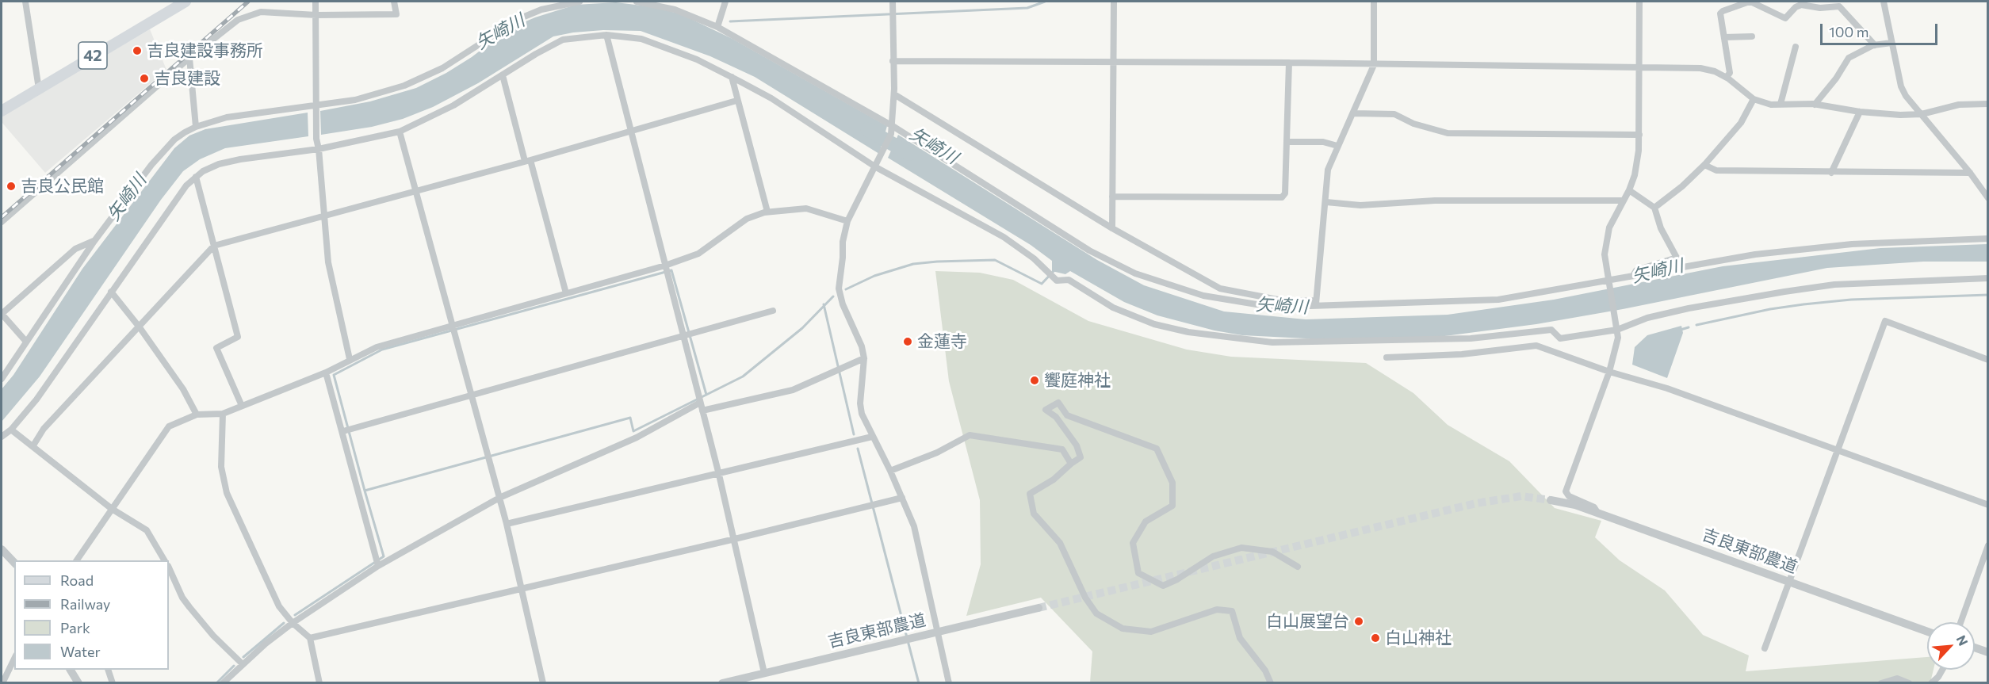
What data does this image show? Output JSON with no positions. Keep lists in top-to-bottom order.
{
  "streets": {
    "main road": ["42"],
    "street": ["吉良東部農道"]
  },
  "water": ["矢崎川"],
  "places": [
    "吉良建設事務所",
    "吉良建設",
    "吉良公民館",
    "金蓮寺",
    "饗庭神社",
    "白山展望台",
    "白山神社"
  ],
  "legend": [
    "Road",
    "Railway",
    "Park",
    "Water"
  ],
  "scale_bar": "100 m",
  "north": "top right"
}
